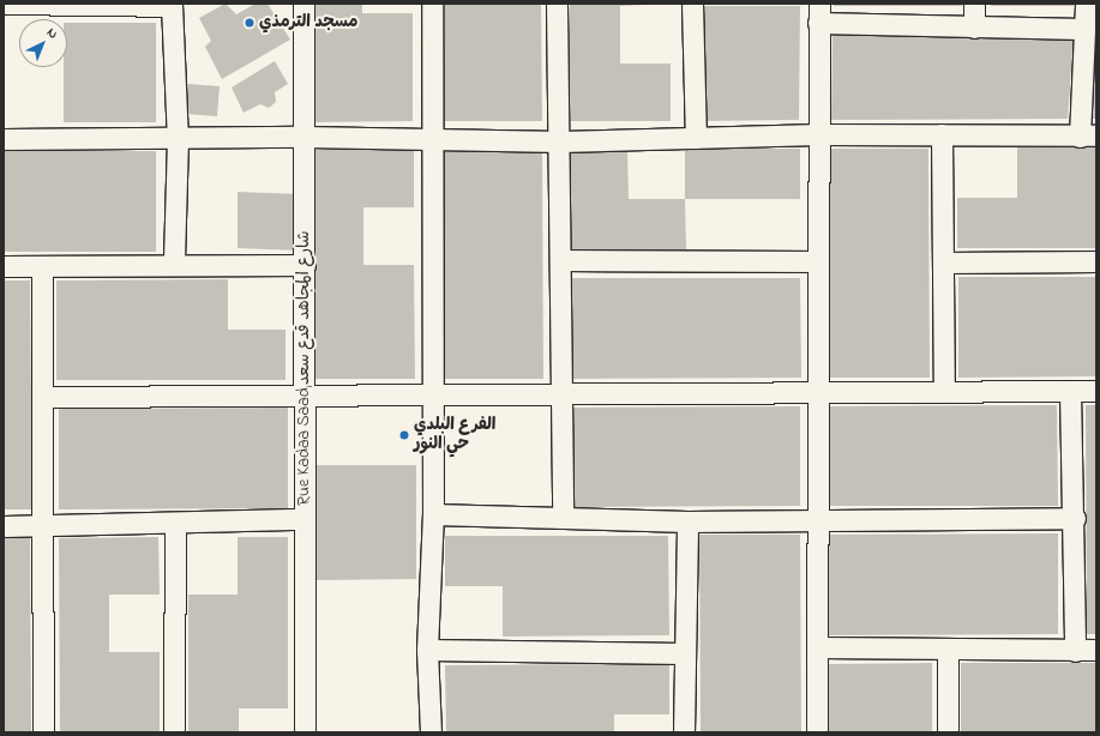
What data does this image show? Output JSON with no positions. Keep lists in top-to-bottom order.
{
  "streets": {
    "street": ["Rue Kadaa Saad,شارع المجاهد قدع سعد"]
  },
  "places": ["مسجد الترمذي", "الفرع البلدي حي النور"],
  "north": "top right"
}
